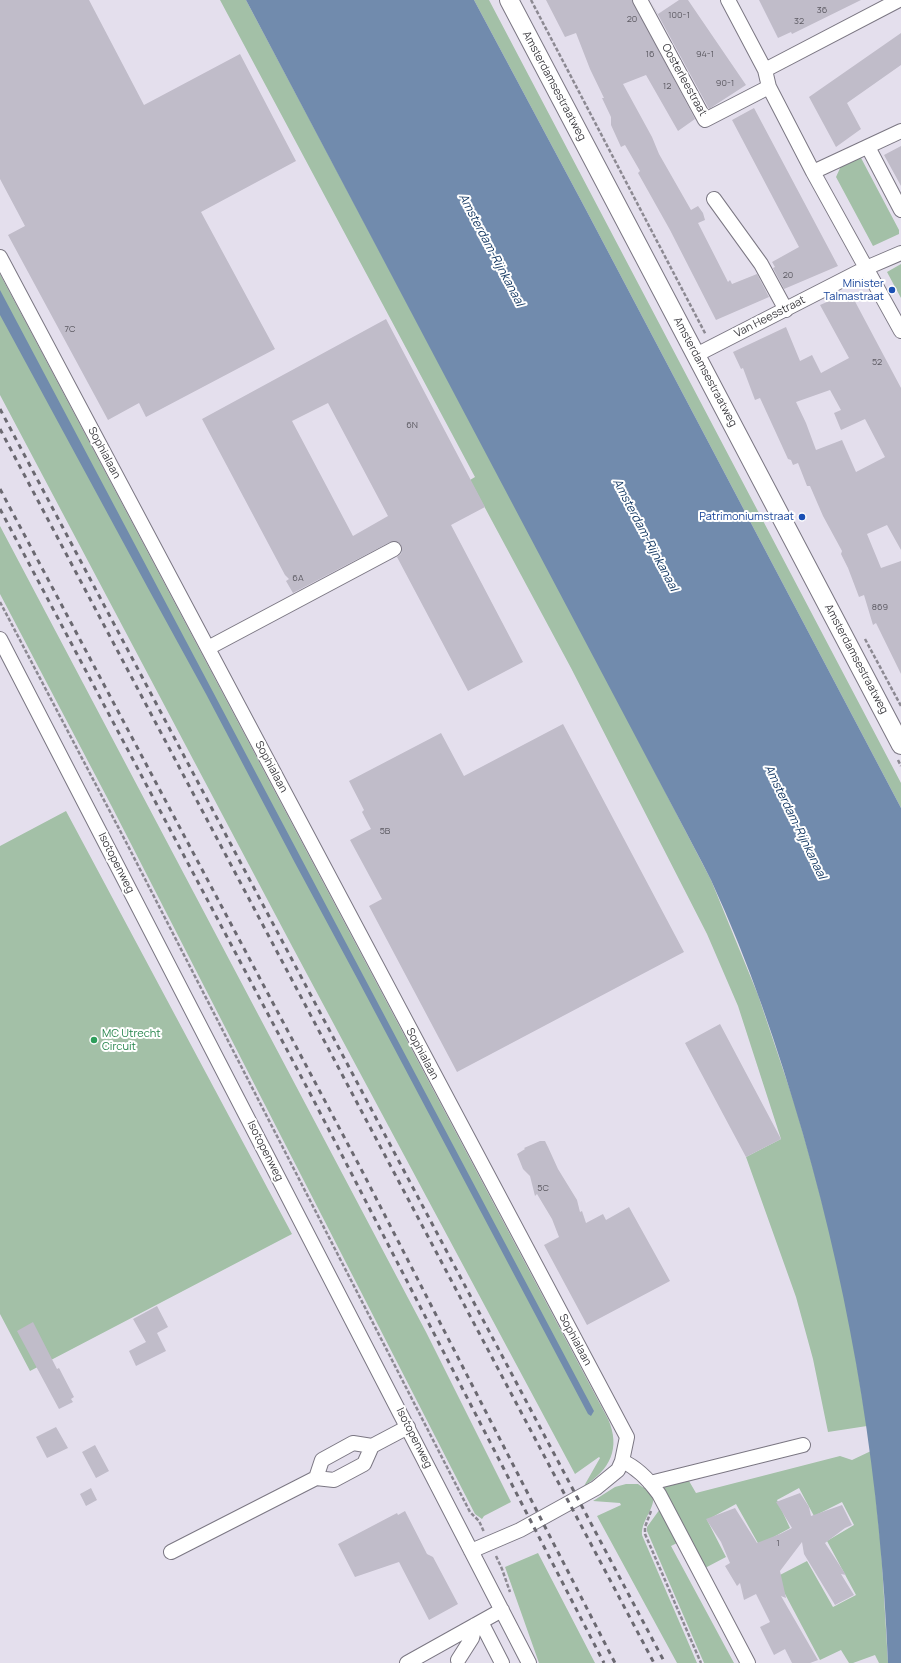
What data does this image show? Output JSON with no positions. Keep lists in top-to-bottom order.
{
  "streets": {
    "main road": ["Amsterdamsestraatweg"],
    "street": [
      "Oosterleestraat",
      "Van Heesstraat",
      "Sophialaan",
      "Isotopenweg"
    ]
  },
  "crossings": [
    ["Amsterdamsestraatweg", "Van Heesstraat"],
    ["Sophialaan", "Isotopenweg"]
  ],
  "water": ["Amsterdam-Rijnkanaal"],
  "places": ["Minister Talmastraat", "Patrimoniumstraat", "MC Utrecht Circuit"],
  "house_numbers": [
    "36",
    "100-1",
    "20",
    "32",
    "16",
    "94-1",
    "90-1",
    "12",
    "20",
    "7C",
    "52",
    "6N",
    "6A",
    "869",
    "5B",
    "5C",
    "1"
  ]
}
